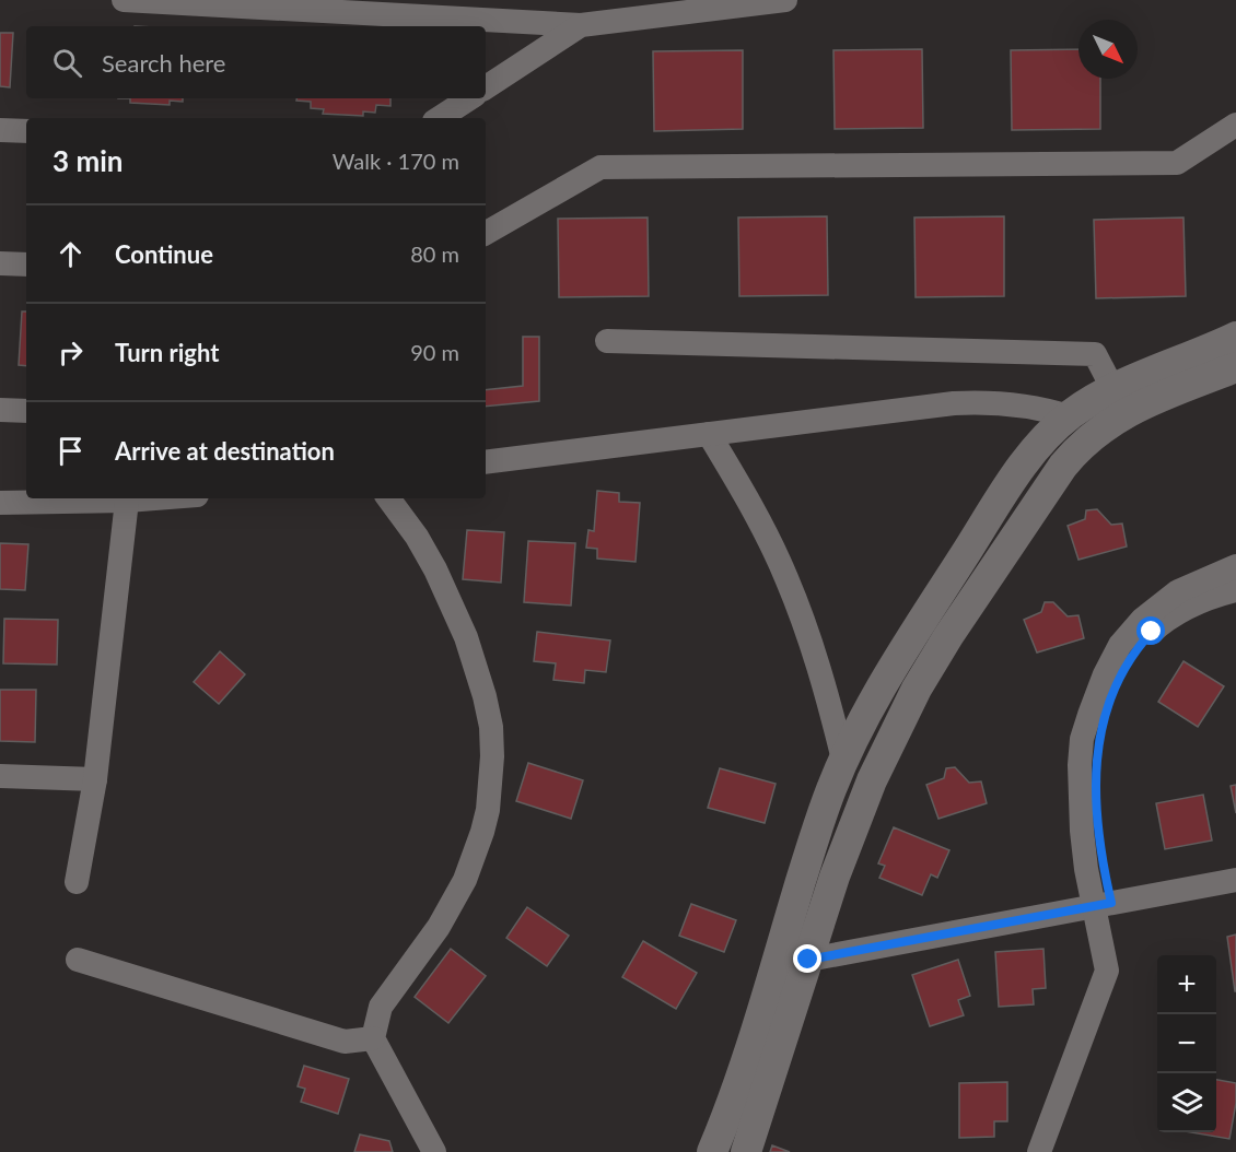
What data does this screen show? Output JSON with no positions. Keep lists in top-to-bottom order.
{
  "north": "bottom right",
  "page": {
    "search": "Search here",
    "heading": ["3 min", "Walk · 170 m"],
    "list": [
      ["Continue", "80 m"],
      ["Turn right", "90 m"],
      "Arrive at destination"
    ],
    "map_buttons": ["+", "−"]
  }
}
